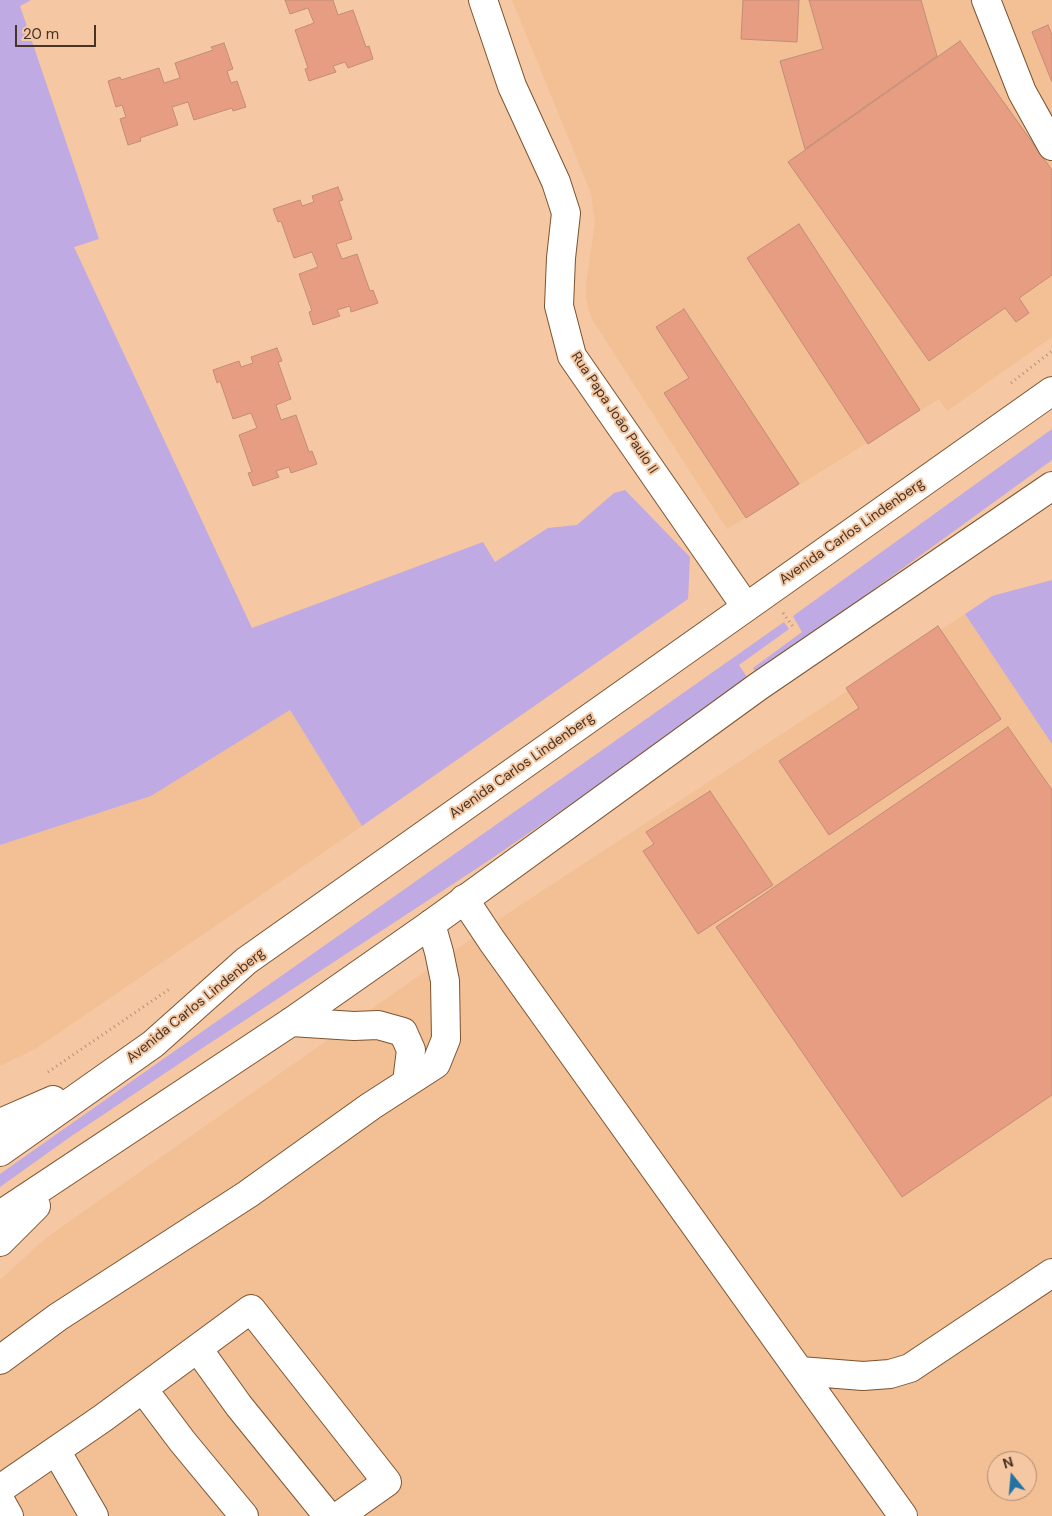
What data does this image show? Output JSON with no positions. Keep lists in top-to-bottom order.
{
  "streets": {
    "main road": ["Rua Papa João Paulo II", "Avenida Carlos Lindenberg"]
  },
  "crossings": [
    ["Rua Papa João Paulo II", "Avenida Carlos Lindenberg"]
  ],
  "scale_bar": "20 m",
  "north": "top"
}
